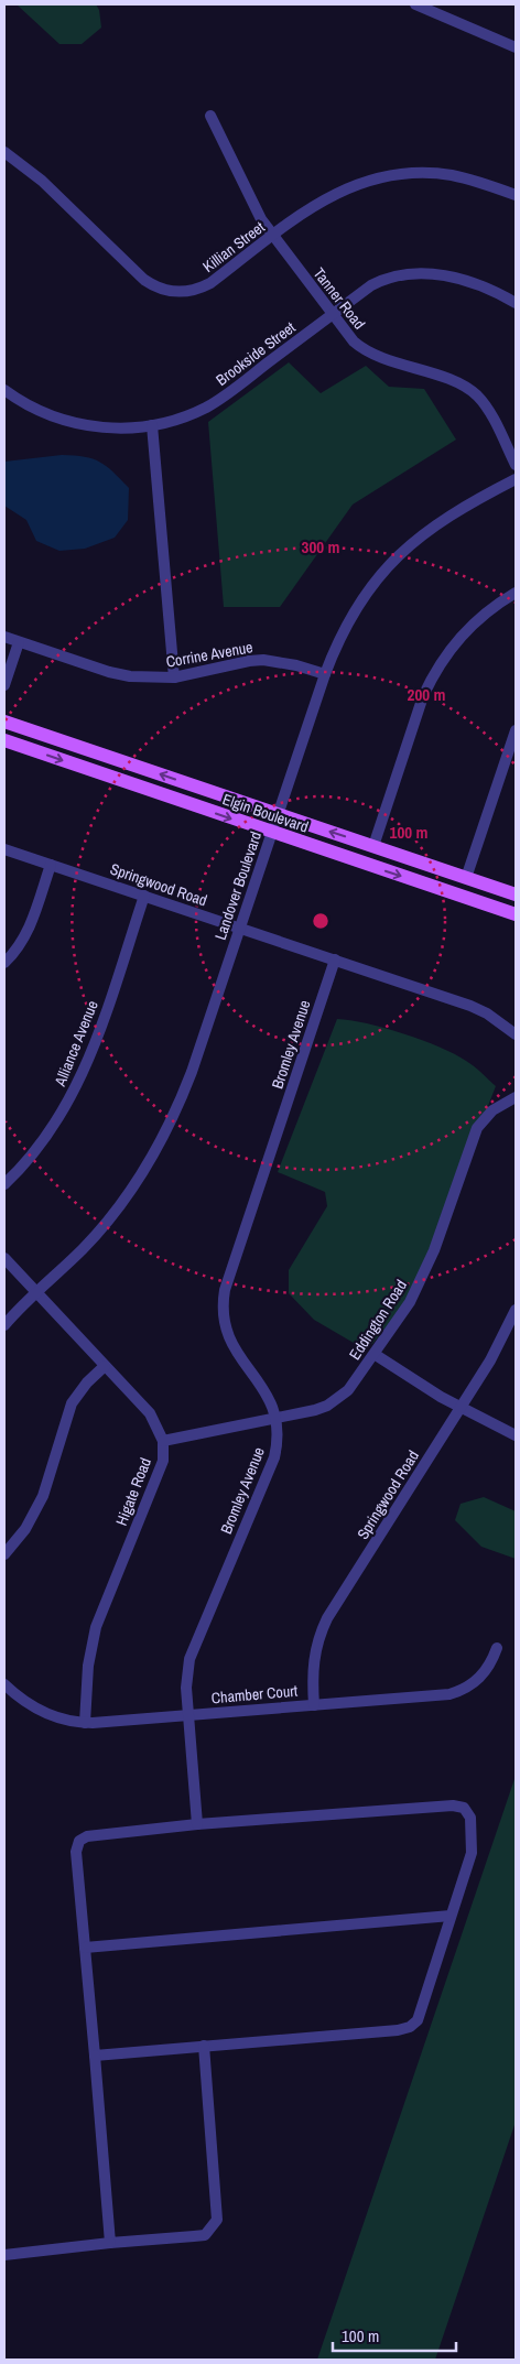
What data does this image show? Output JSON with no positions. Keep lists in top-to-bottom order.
{
  "streets": {
    "main road": ["Elgin Boulevard"],
    "street": [
      "Killian Street",
      "Tanner Road",
      "Brookside Street",
      "Corrine Avenue",
      "Springwood Road",
      "Landover Boulevard",
      "Alliance Avenue",
      "Bromley Avenue",
      "Eddington Road",
      "Higate Road",
      "Chamber Court"
    ]
  },
  "crossings": [
    ["Killian Street", "Tanner Road"],
    ["Tanner Road", "Brookside Street"],
    ["Corrine Avenue", "Landover Boulevard"],
    ["Elgin Boulevard", "Landover Boulevard"],
    ["Springwood Road", "Landover Boulevard"],
    ["Springwood Road", "Alliance Avenue"],
    ["Springwood Road", "Bromley Avenue"],
    ["Springwood Road", "Chamber Court"],
    ["Landover Boulevard", "Higate Road"],
    ["Bromley Avenue", "Eddington Road"],
    ["Bromley Avenue", "Chamber Court"],
    ["Eddington Road", "Higate Road"],
    ["Higate Road", "Chamber Court"]
  ],
  "scale_bar": "100 m",
  "rings": ["300 m", "200 m", "100 m"]
}
